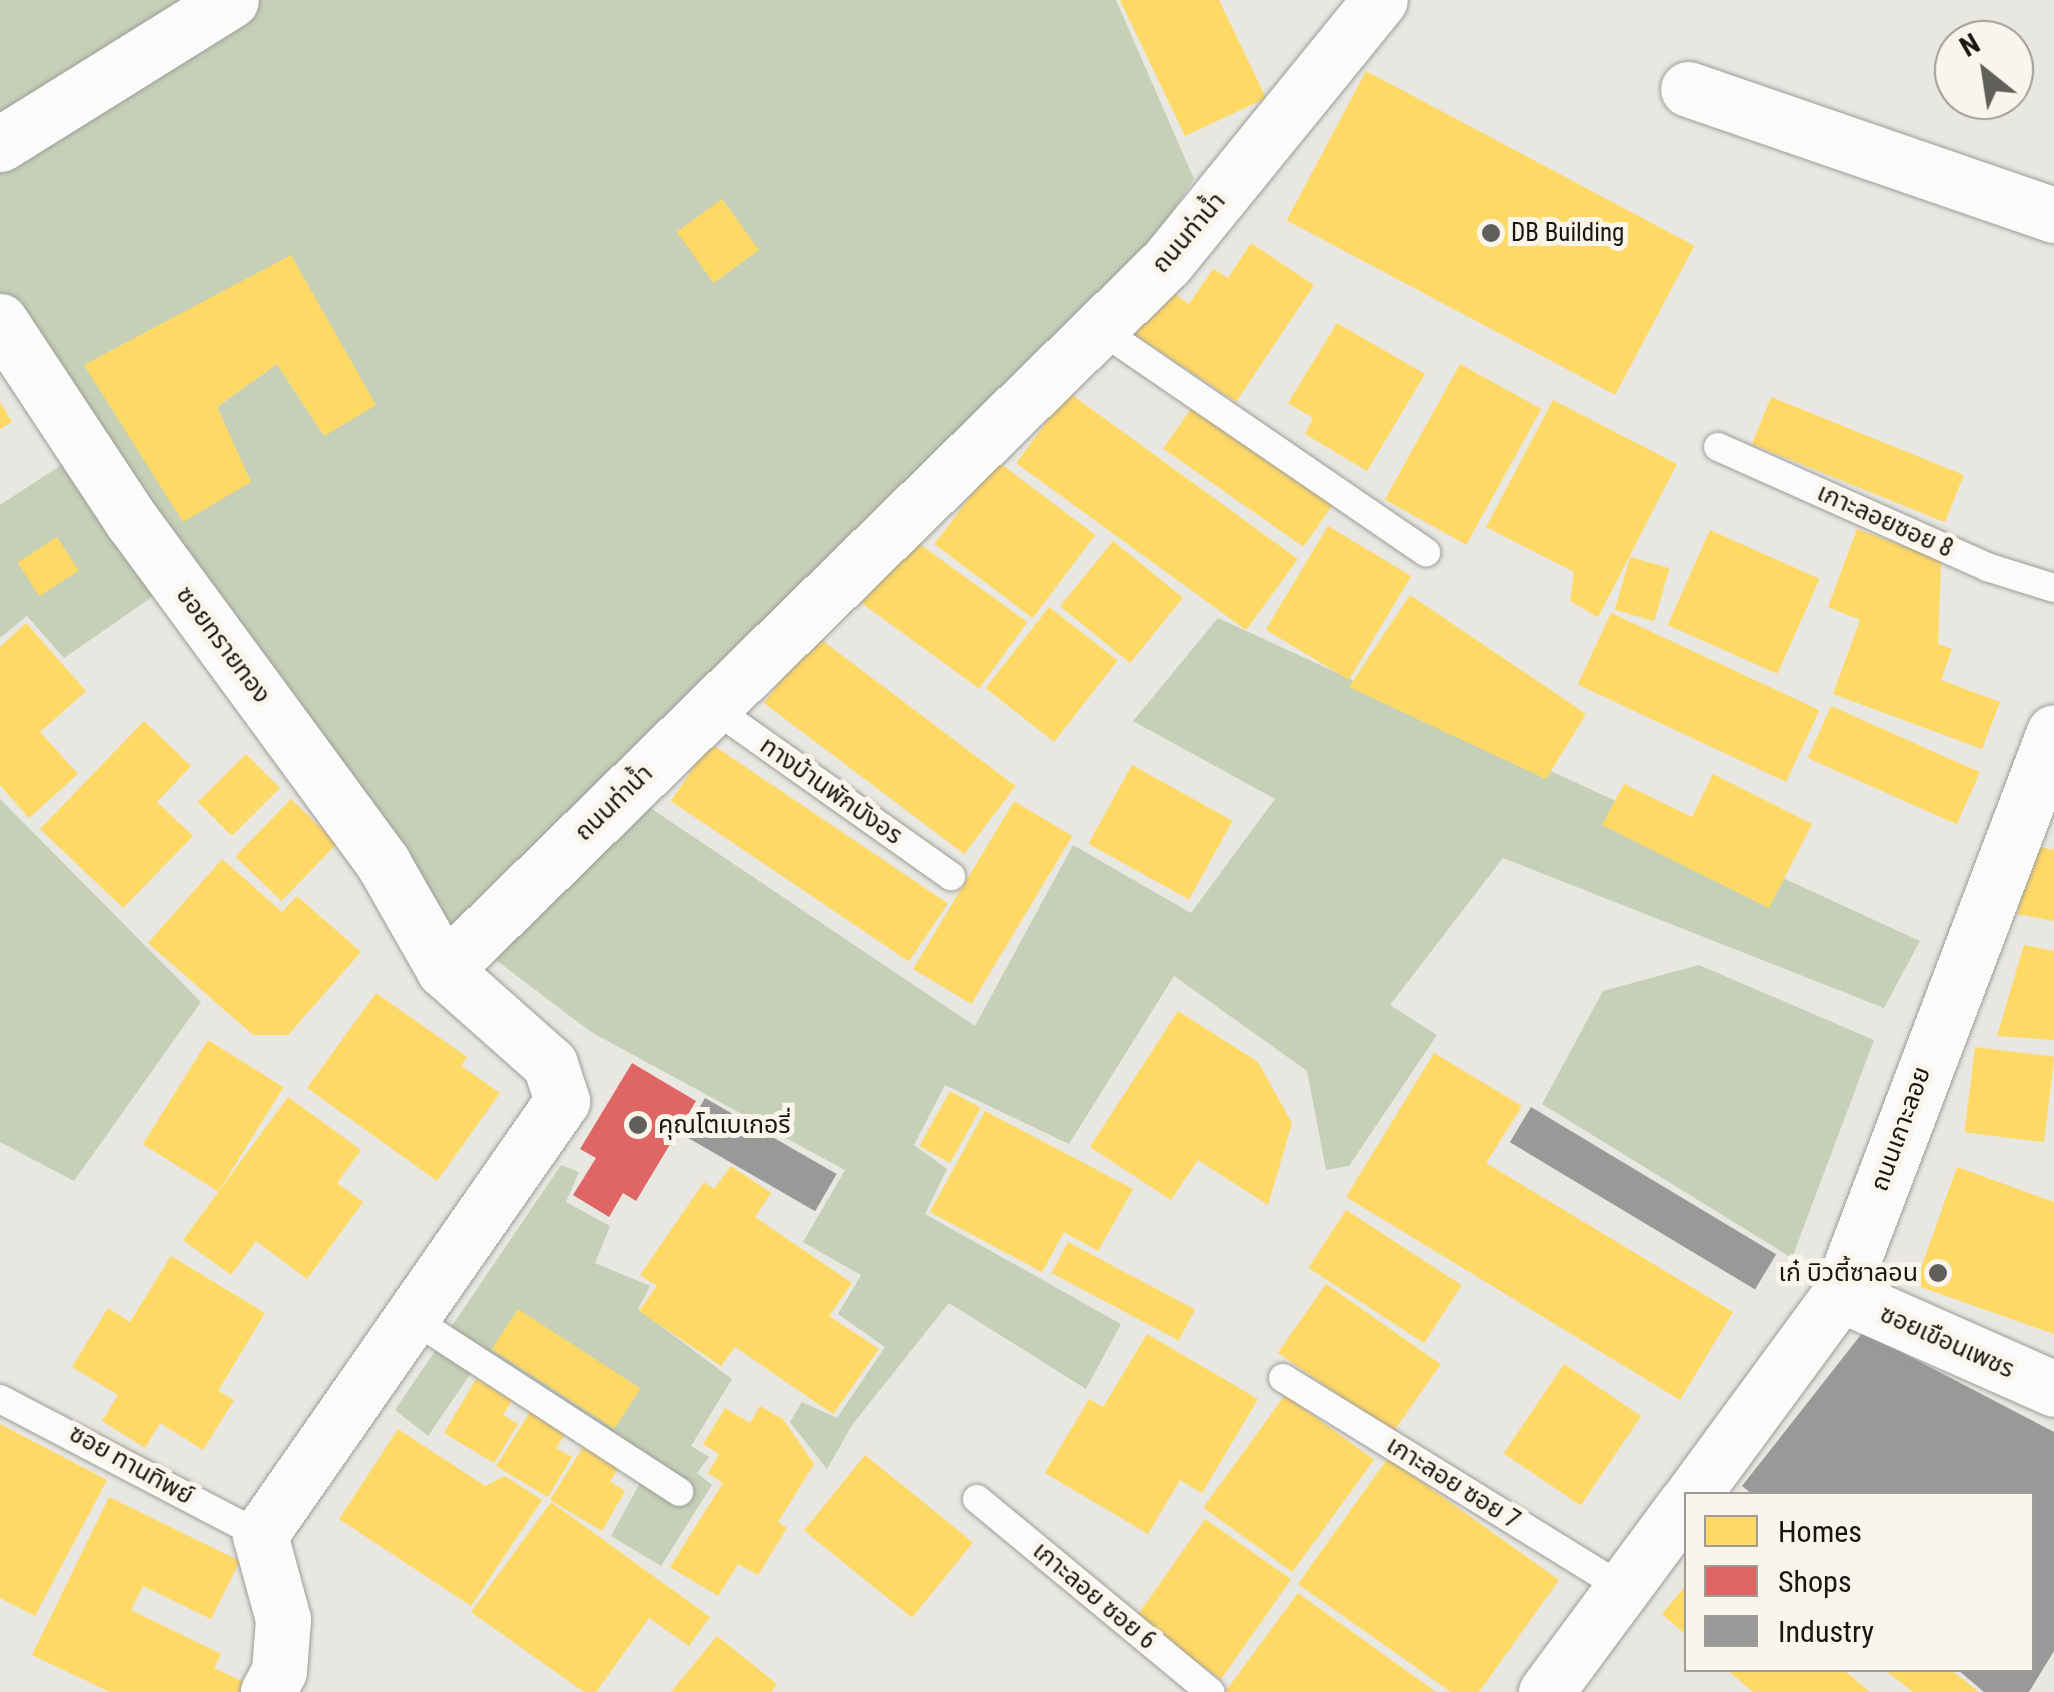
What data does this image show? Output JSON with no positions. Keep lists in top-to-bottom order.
{
  "streets": {
    "street": [
      "ถนนท่าน้ำ",
      "ซอยทรายทอง",
      "ถนนเกาะลอย",
      "ซอยเขือนเพชร"
    ],
    "lane": [
      "เกาะลอยซอย 8",
      "ทางบ้านพักบังอร",
      "ซอย ทานทิพย์",
      "เกาะลอย ซอย 7",
      "เกาะลอย ซอย 6"
    ]
  },
  "crossings": [
    ["ถนนท่าน้ำ", "ซอยทรายทอง"],
    ["ถนนท่าน้ำ", "ทางบ้านพักบังอร"],
    ["ถนนเกาะลอย", "ซอยเขือนเพชร"]
  ],
  "places": ["DB Building", "คุณโตเบเกอรี่", "เก๋ บิวตี้ซาลอน"],
  "legend": ["Homes", "Shops", "Industry"],
  "north": "top left"
}
